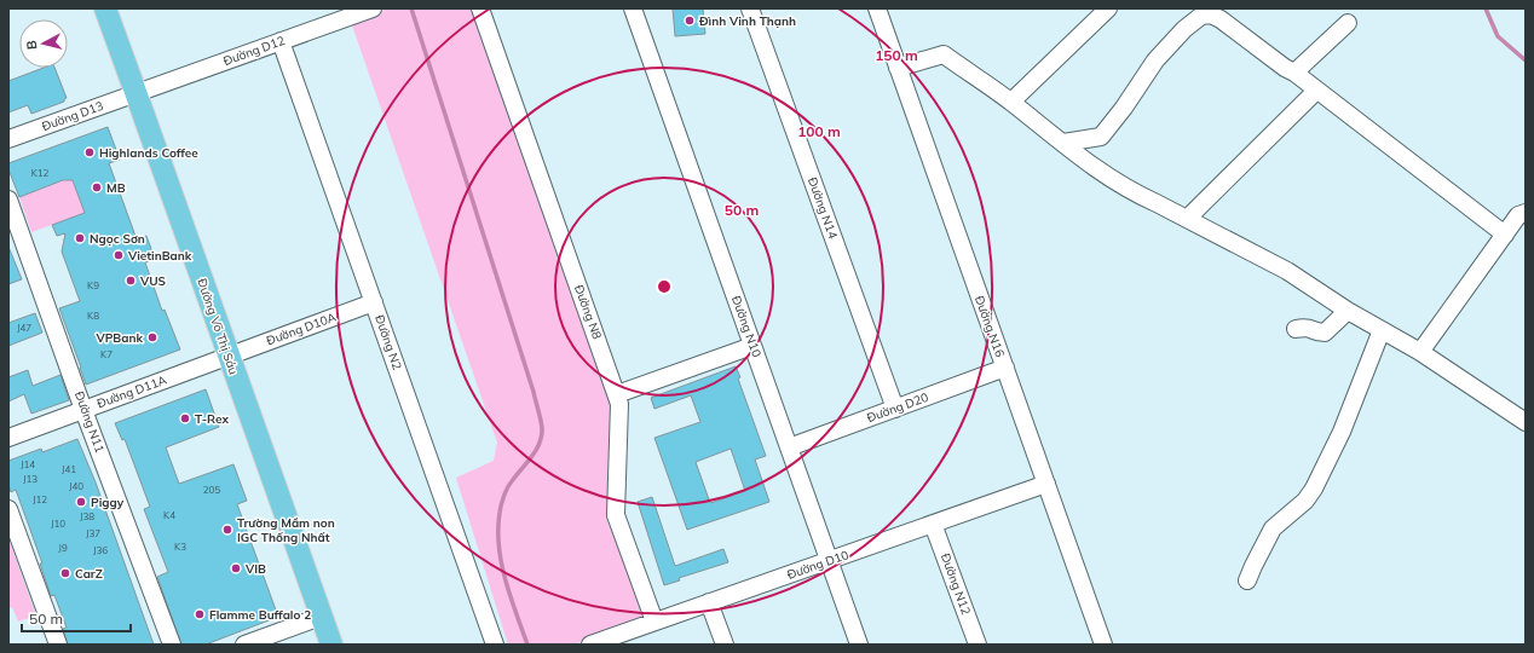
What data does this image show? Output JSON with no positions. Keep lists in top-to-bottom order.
{
  "streets": {
    "main road": ["Đường Võ Thị Sáu"],
    "street": [
      "Đường D12",
      "Đường D13",
      "Đường N14",
      "Đường N8",
      "Đường N10",
      "Đường N16",
      "Đường D10A",
      "Đường N2",
      "Đường D11A",
      "Đường D20",
      "Đường N11",
      "Đường D10",
      "Đường N12"
    ]
  },
  "crossings": [
    ["Đường D12", "Đường D13"],
    ["Đường D12", "Đường Võ Thị Sáu"],
    ["Đường D12", "Đường N2"],
    ["Đường D13", "Đường Võ Thị Sáu"],
    ["Đường N14", "Đường D20"],
    ["Đường N8", "Đường D10"],
    ["Đường Võ Thị Sáu", "Đường D10A"],
    ["Đường Võ Thị Sáu", "Đường D11A"],
    ["Đường N10", "Đường D20"],
    ["Đường N10", "Đường D10"],
    ["Đường N16", "Đường D20"],
    ["Đường N16", "Đường D10"],
    ["Đường D10A", "Đường N2"],
    ["Đường D10A", "Đường D11A"],
    ["Đường D11A", "Đường N11"],
    ["Đường D10", "Đường N12"]
  ],
  "places": [
    "Đình Vinh Thạnh",
    "Highlands Coffee",
    "MB",
    "Ngọc Sơn",
    "VietinBank",
    "VUS",
    "VPBank",
    "T-Rex",
    "Piggy",
    "Trường Mầm non IGC Thống Nhất",
    "VIB",
    "CarZ",
    "Flamme Buffalo 2"
  ],
  "house_numbers": [
    "K12",
    "K9",
    "K8",
    "J47",
    "K7",
    "J14",
    "J41",
    "J13",
    "J40",
    "205",
    "J12",
    "K4",
    "J38",
    "J10",
    "J37",
    "K3",
    "J9",
    "J36"
  ],
  "scale_bar": "50 m",
  "north": "left",
  "rings": ["150 m", "100 m", "50 m"]
}
